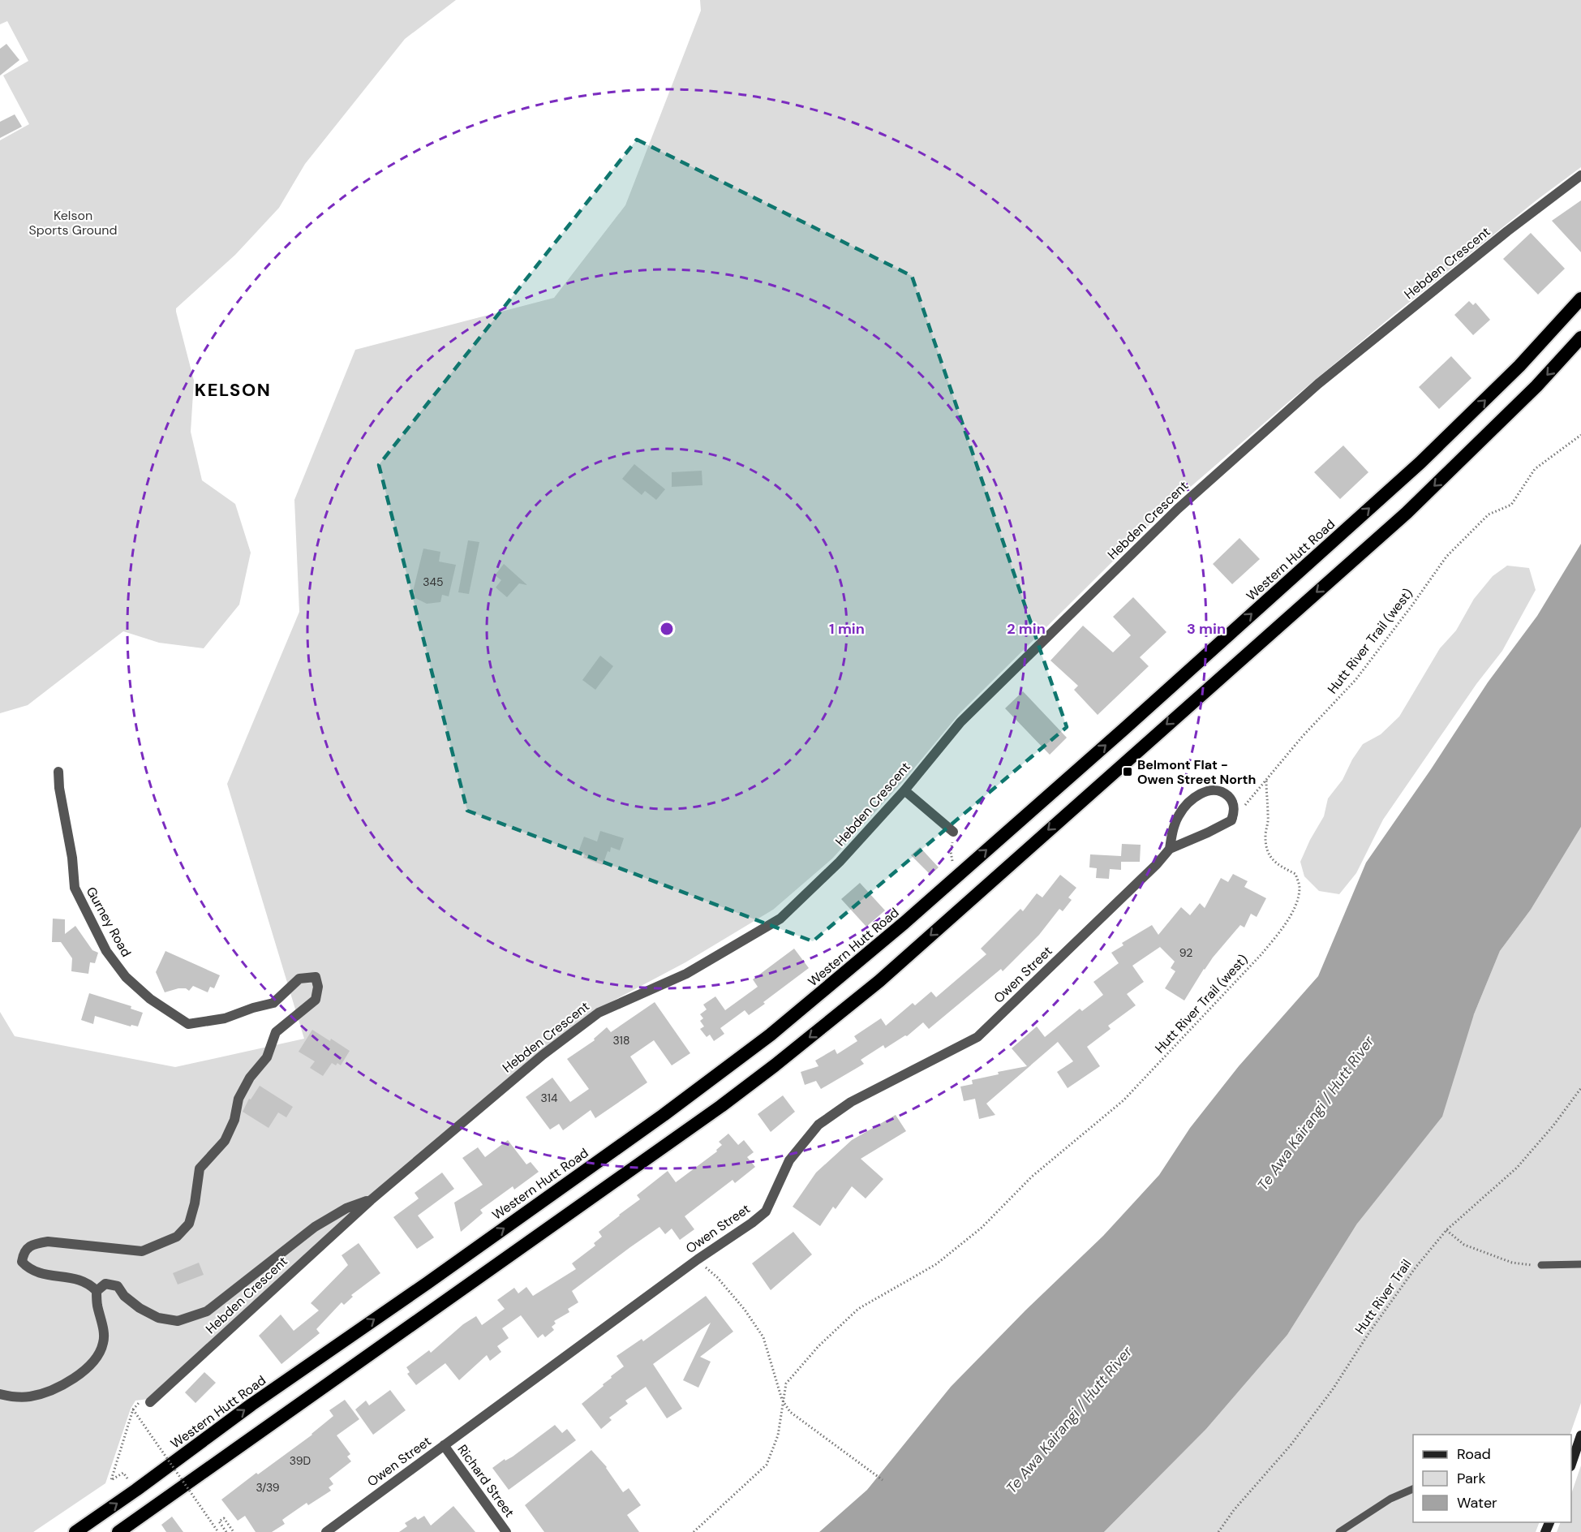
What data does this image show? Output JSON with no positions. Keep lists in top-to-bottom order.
{
  "streets": {
    "highway": ["Western Hutt Road"],
    "street": [
      "Hebden Crescent",
      "Gurney Road",
      "Owen Street",
      "Richard Street"
    ],
    "path": ["Hutt River Trail (west)", "Hutt River Trail"]
  },
  "crossings": [
    ["Owen Street", "Richard Street"]
  ],
  "districts": ["KELSON"],
  "water": ["Te Awa Kairangi / Hutt River"],
  "parks": ["Kelson Sports Ground"],
  "places": {
    "transit": ["Belmont Flat - Owen Street North"]
  },
  "house_numbers": [
    "345",
    "92",
    "318",
    "314",
    "39D",
    "3/39"
  ],
  "legend": ["Road", "Park", "Water"],
  "rings": ["1 min", "2 min", "3 min"]
}
